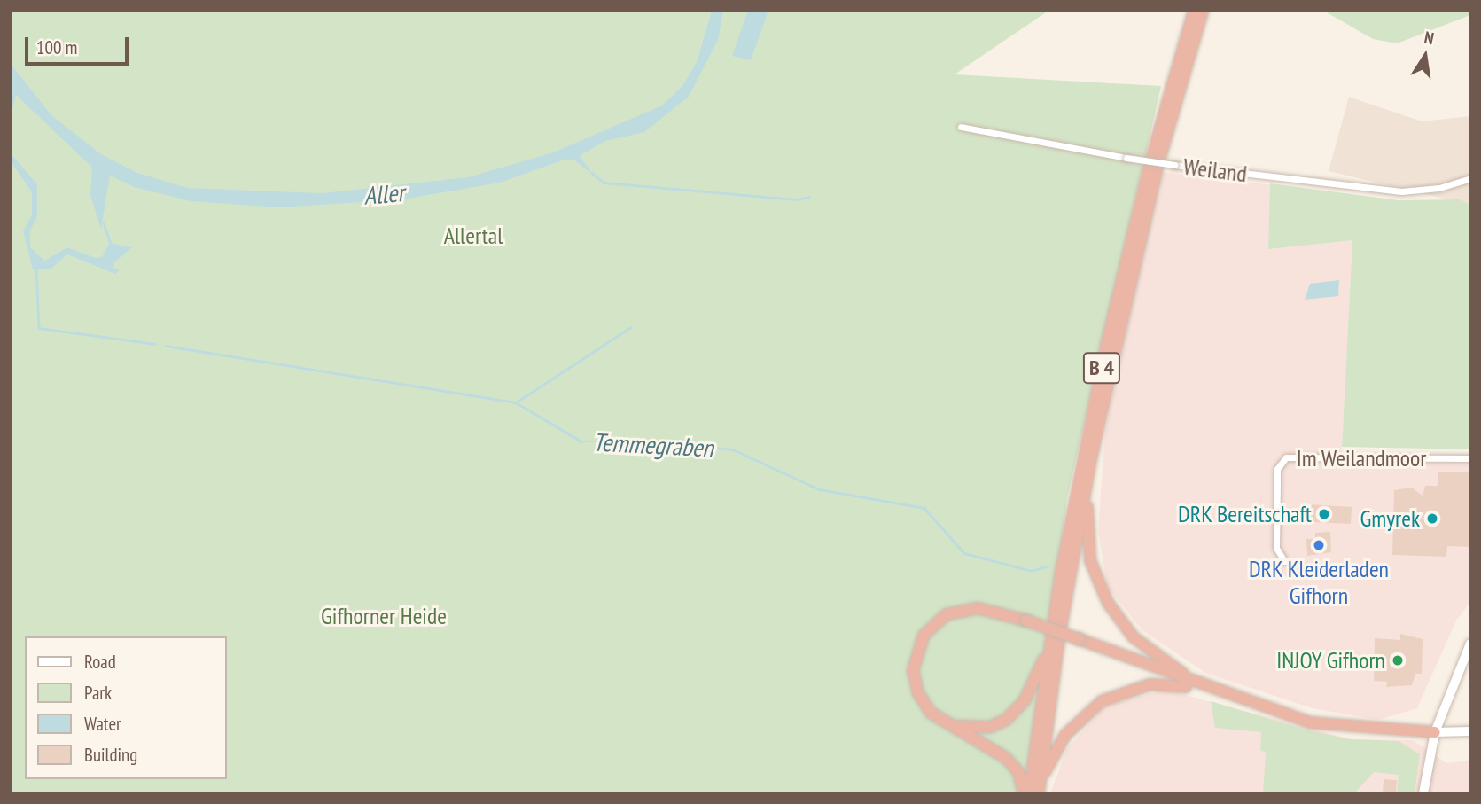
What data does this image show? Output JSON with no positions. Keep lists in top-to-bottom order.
{
  "streets": {
    "highway": ["B 4"],
    "street": ["Weiland", "Im Weilandmoor"]
  },
  "water": ["Aller", "Temmegraben"],
  "parks": ["Allertal", "Gifhorner Heide"],
  "places": [
    "DRK Bereitschaft",
    "Gmyrek",
    "DRK Kleiderladen Gifhorn",
    "INJOY Gifhorn"
  ],
  "legend": [
    "Road",
    "Park",
    "Water",
    "Building"
  ],
  "scale_bar": "100 m",
  "north": "top"
}
